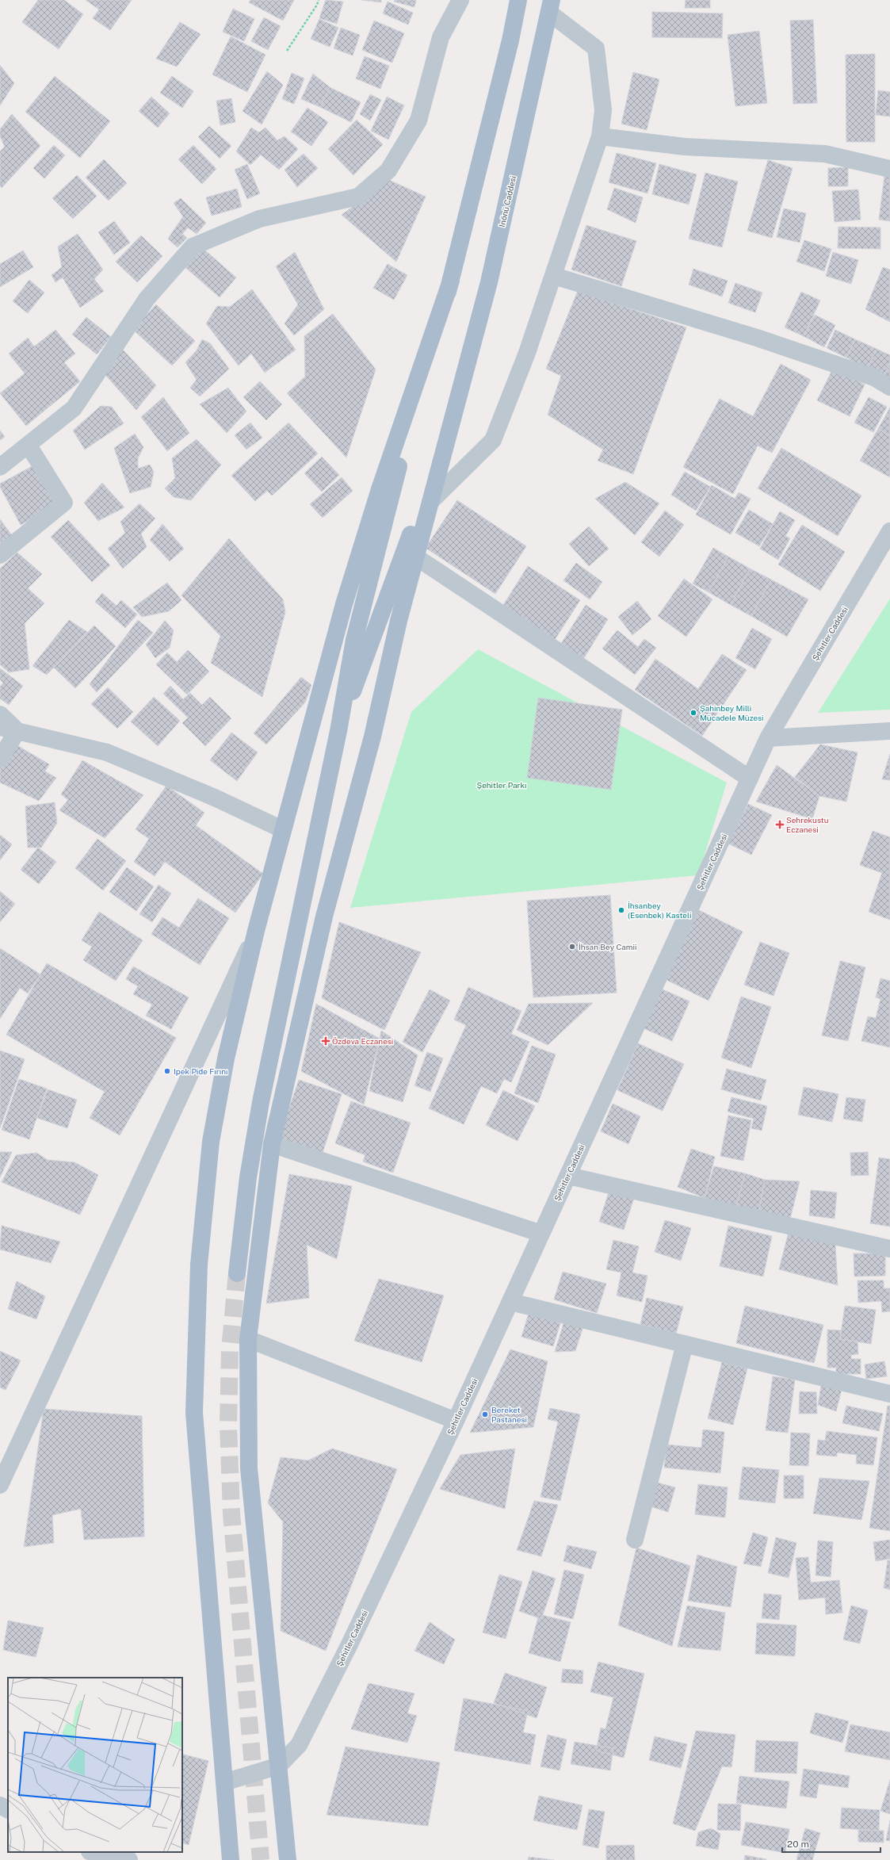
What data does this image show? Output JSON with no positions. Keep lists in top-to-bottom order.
{
  "streets": {
    "main road": ["Inönü Caddesi"],
    "street": ["Şehitler Caddesi"]
  },
  "parks": ["Şehitler Parkı"],
  "places": {
    "other": [
      "Şahinbey Milli Mücadele Müzesi",
      "İhsanbey (Esenbek) Kasteli",
      "İhsan Bey Camii",
      "Ipek Pide Fırını",
      "Bereket Pastanesi"
    ],
    "health": ["Sehrekustu Eczanesi", "Özdeva Eczanesi"]
  },
  "scale_bar": "20 m"
}
